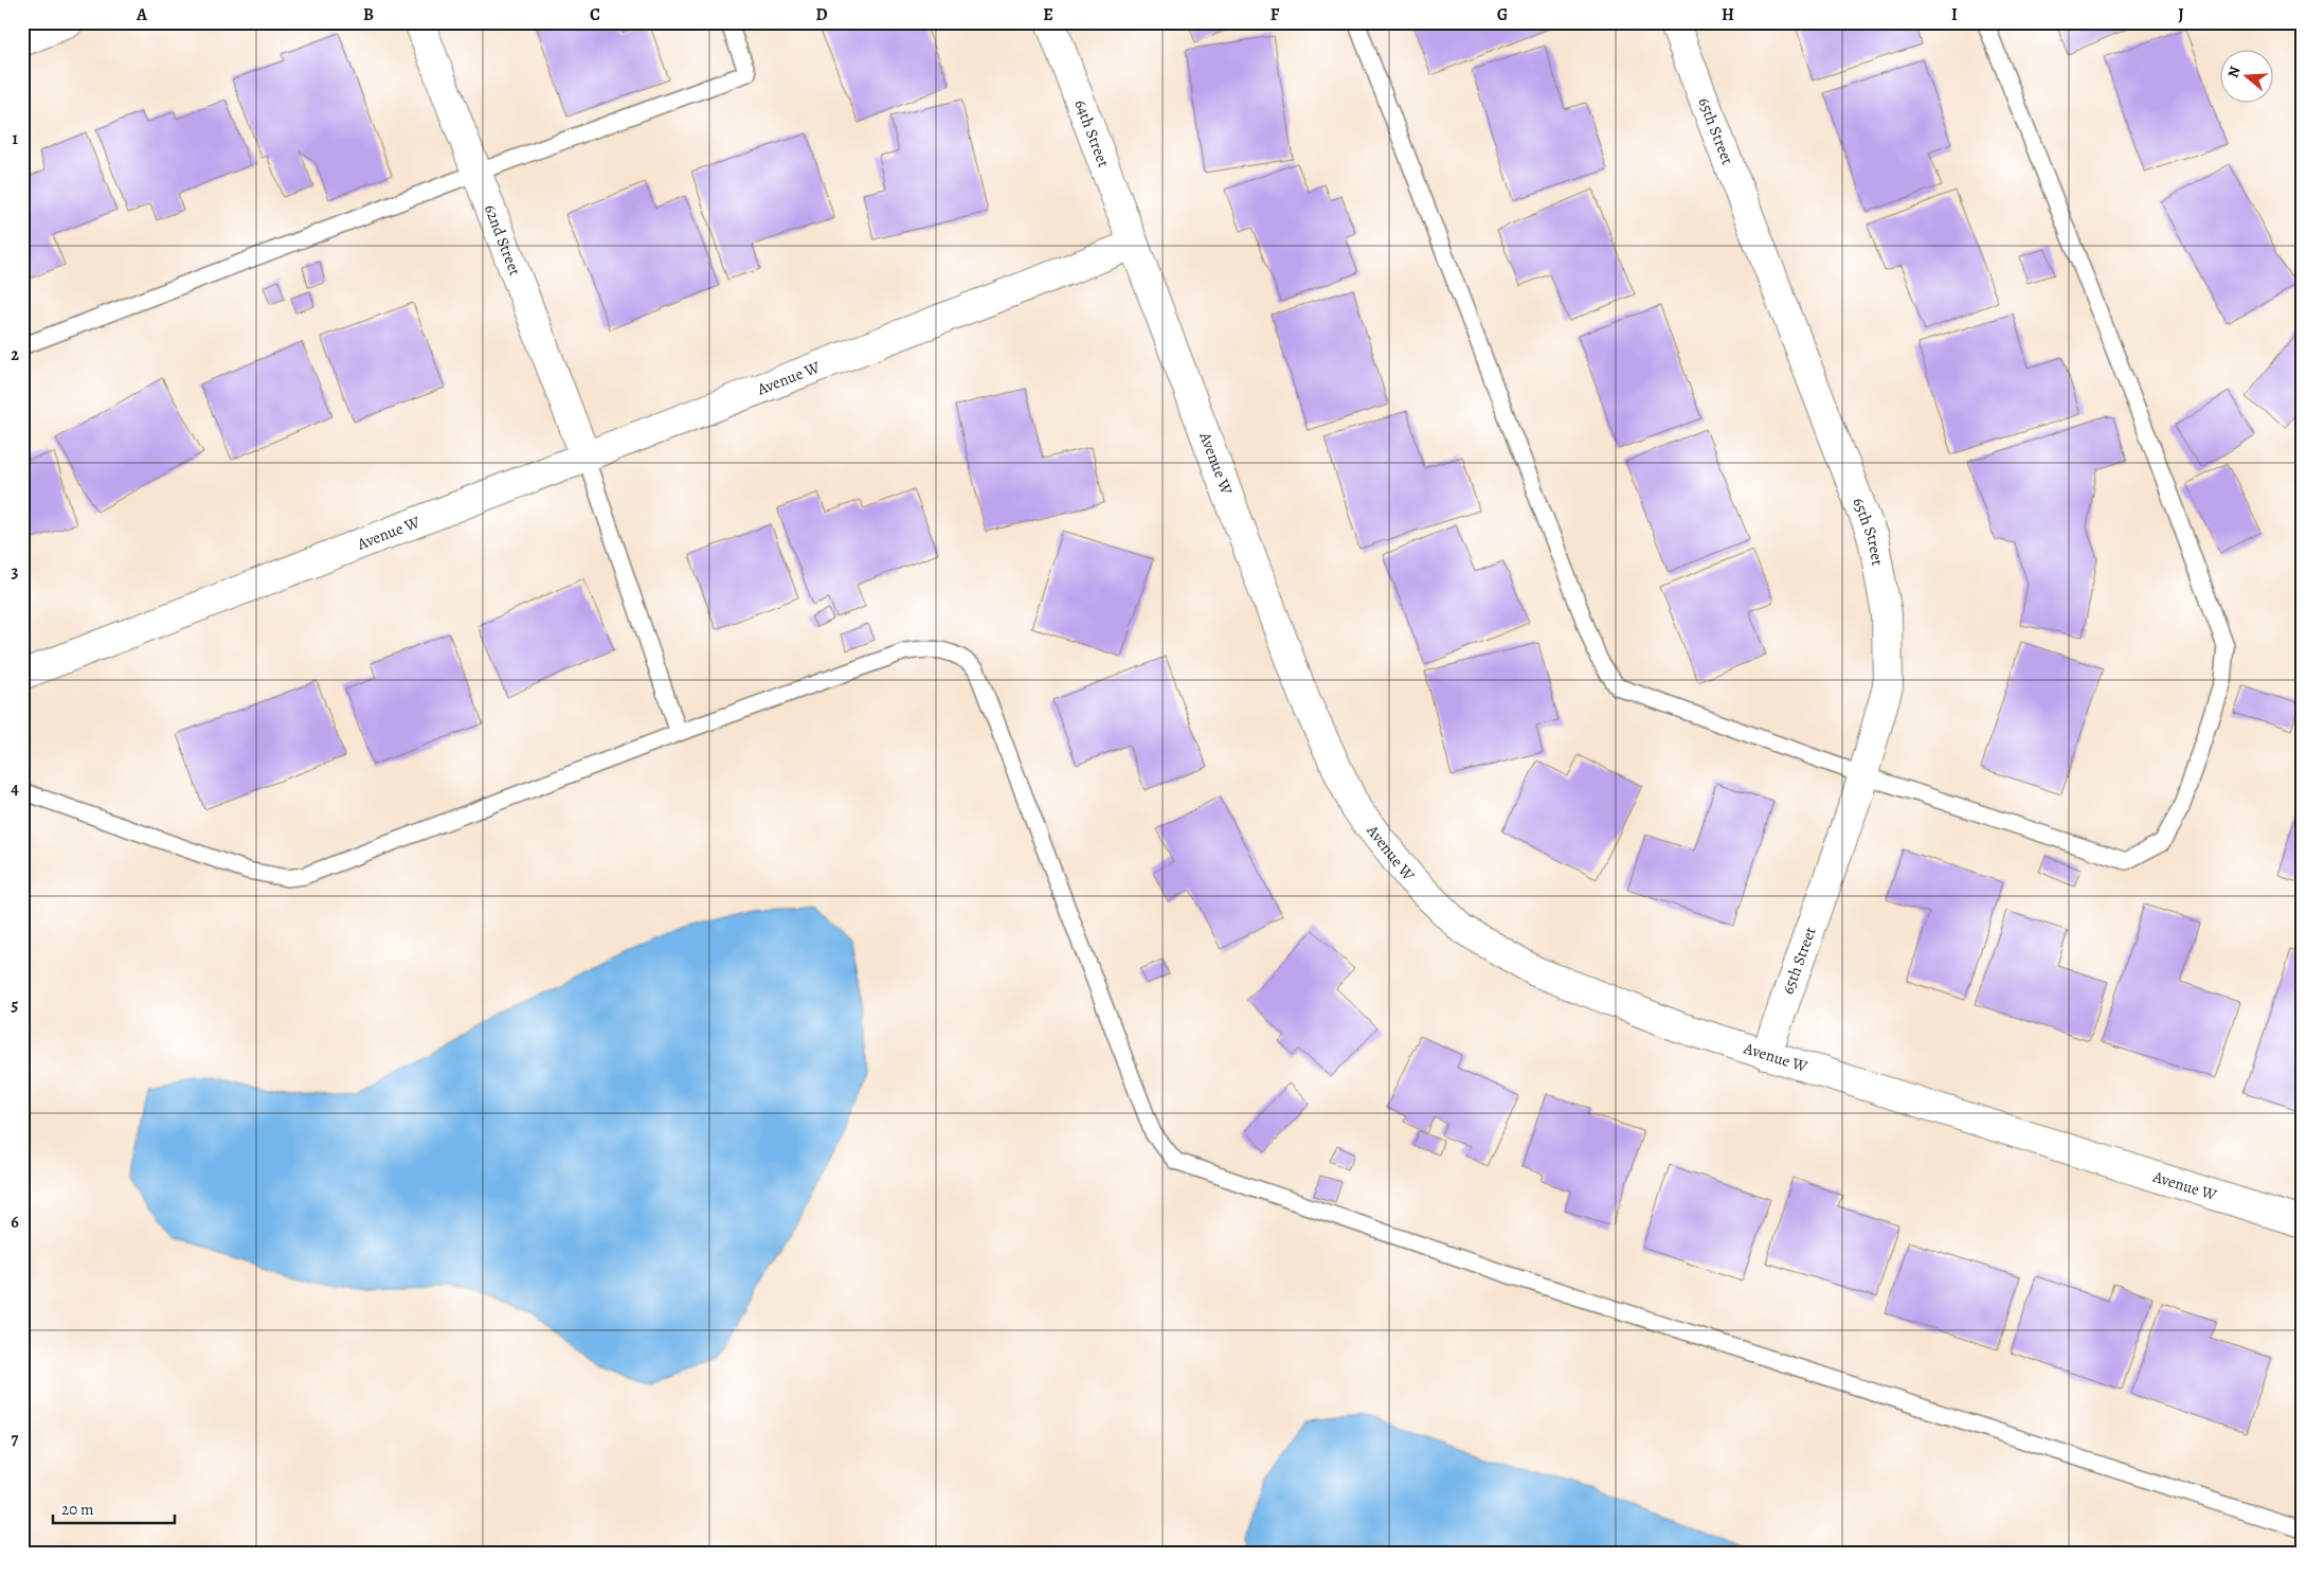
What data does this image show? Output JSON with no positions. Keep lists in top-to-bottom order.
{
  "streets": {
    "street": [
      "65th Street",
      "64th Street",
      "62nd Street",
      "Avenue W"
    ]
  },
  "crossings": [
    ["65th Street", "Avenue W"],
    ["64th Street", "Avenue W"],
    ["62nd Street", "Avenue W"]
  ],
  "scale_bar": "20 m",
  "north": "left",
  "grid": {
    "columns": [
      "A",
      "B",
      "C",
      "D",
      "E",
      "F",
      "G",
      "H",
      "I",
      "J"
    ],
    "rows": [
      "1",
      "2",
      "3",
      "4",
      "5",
      "6",
      "7"
    ]
  }
}
